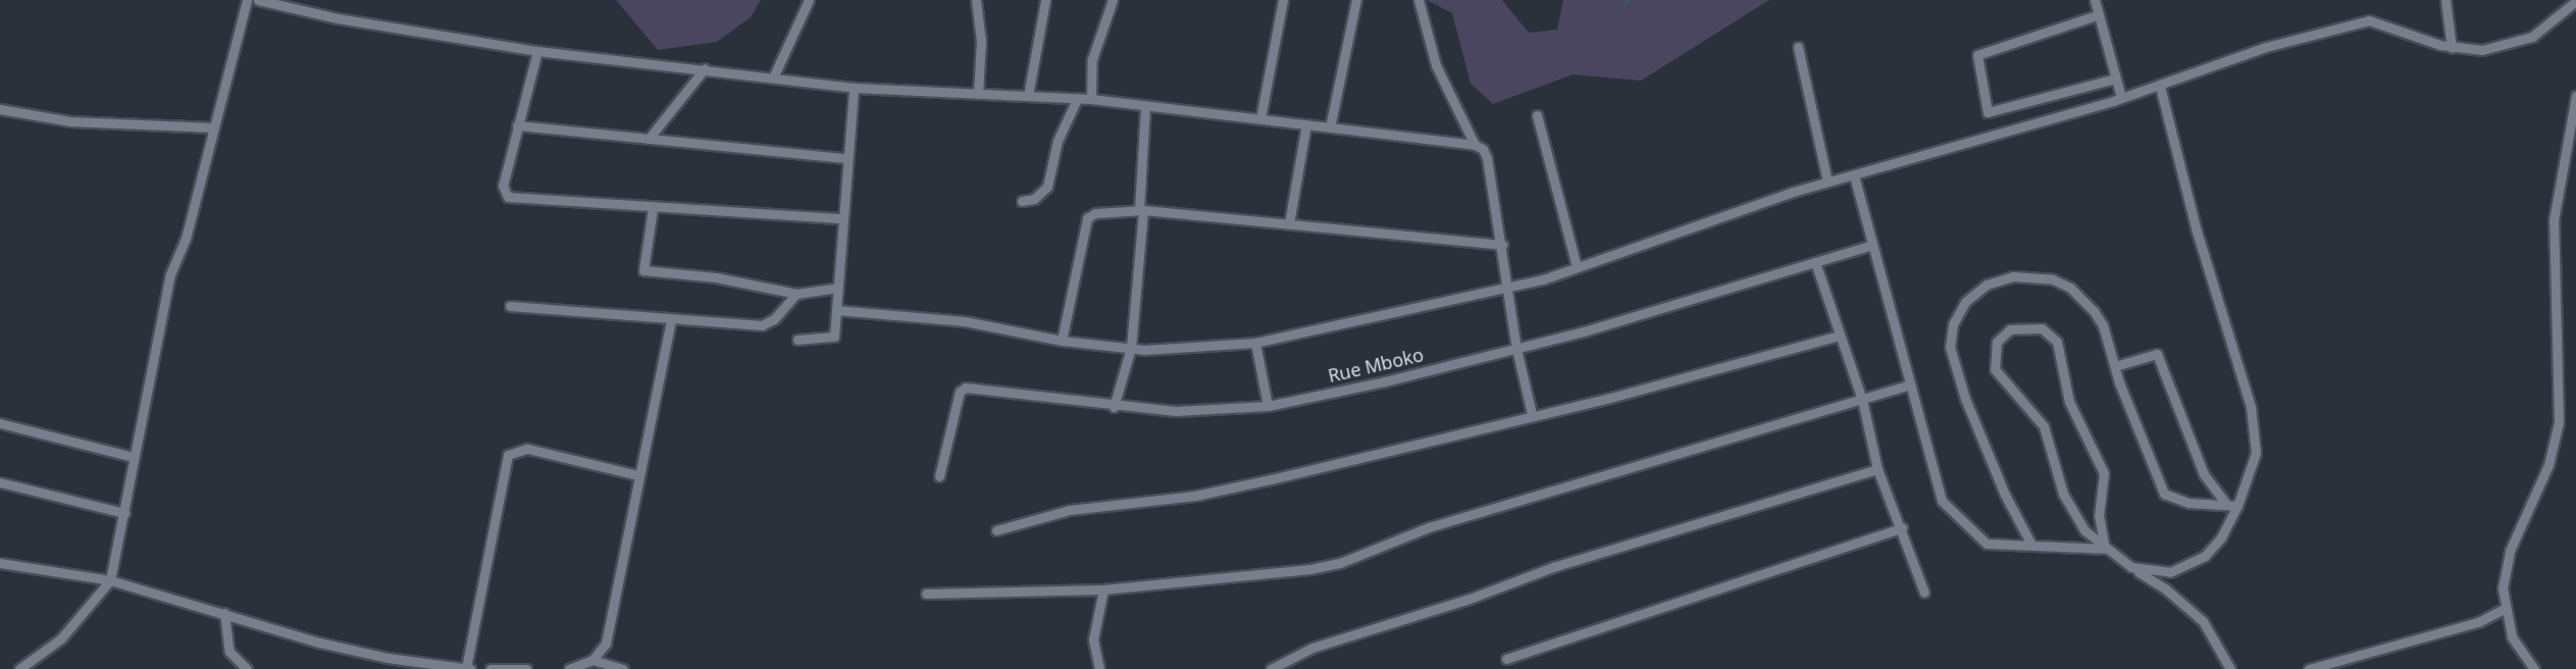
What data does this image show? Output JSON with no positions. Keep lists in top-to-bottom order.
{
  "streets": {
    "street": ["Rue Mboko"]
  }
}
